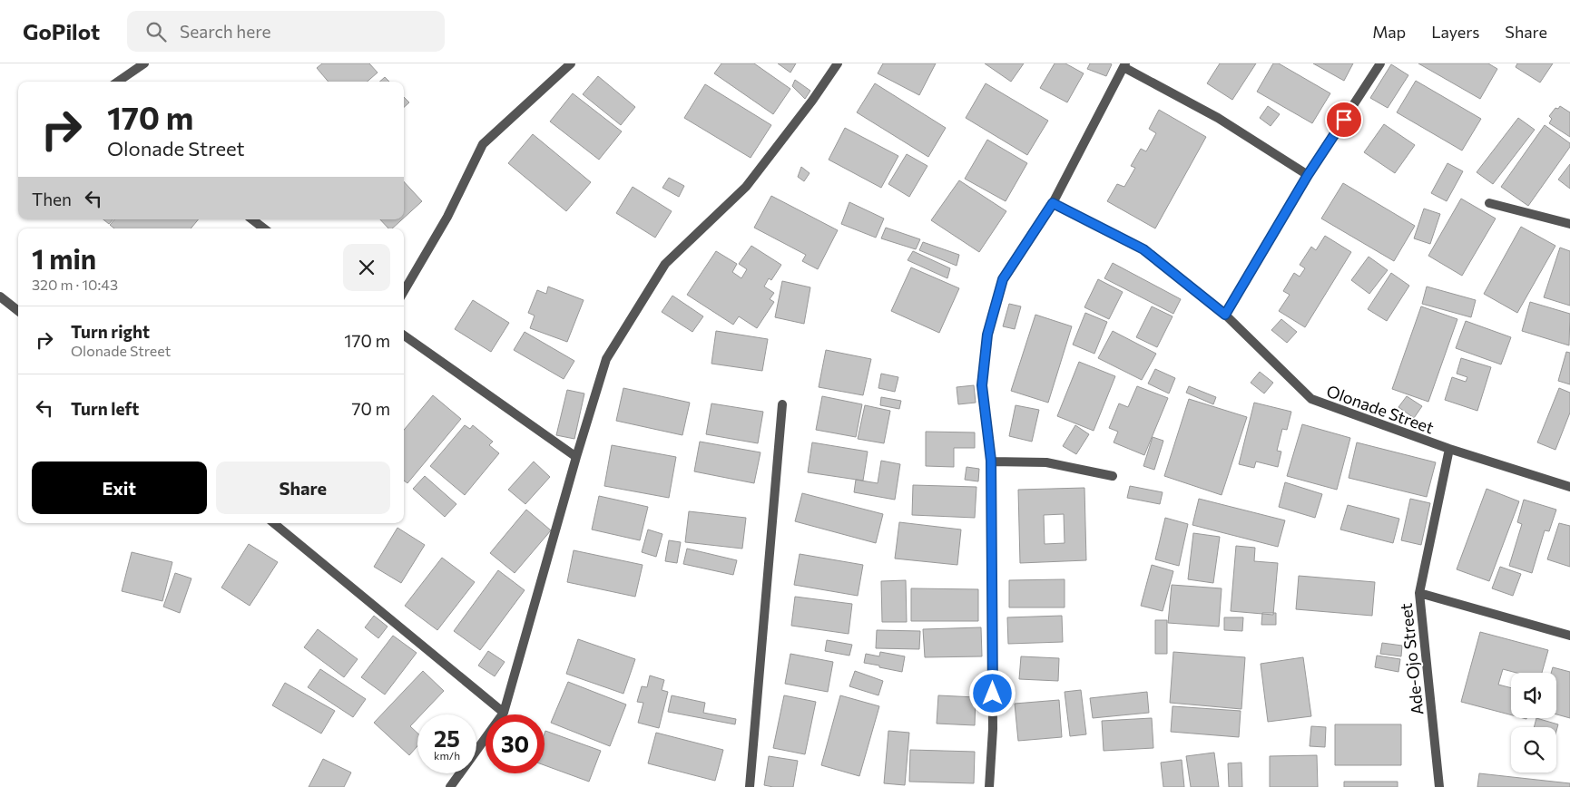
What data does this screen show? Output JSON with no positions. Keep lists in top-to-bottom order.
{
  "streets": {
    "street": ["Olonade Street", "Ade-Ojo Street"]
  },
  "crossings": [
    ["Olonade Street", "Ade-Ojo Street"]
  ],
  "page": {
    "header": "GoPilot",
    "search": "Search here",
    "nav": ["Map", "Layers", "Share"],
    "turn": ["170 m", "Olonade Street"],
    "then": "Then",
    "heading": ["1 min", "320 m · 10:43"],
    "list": [
      {
        "name": "Turn right",
        "note": "Olonade Street",
        "value": "170 m"
      },
      {
        "name": "Turn left",
        "value": "70 m"
      }
    ],
    "buttons": ["Exit", "Share"],
    "speed": "25 km/h",
    "limit": "30"
  }
}
